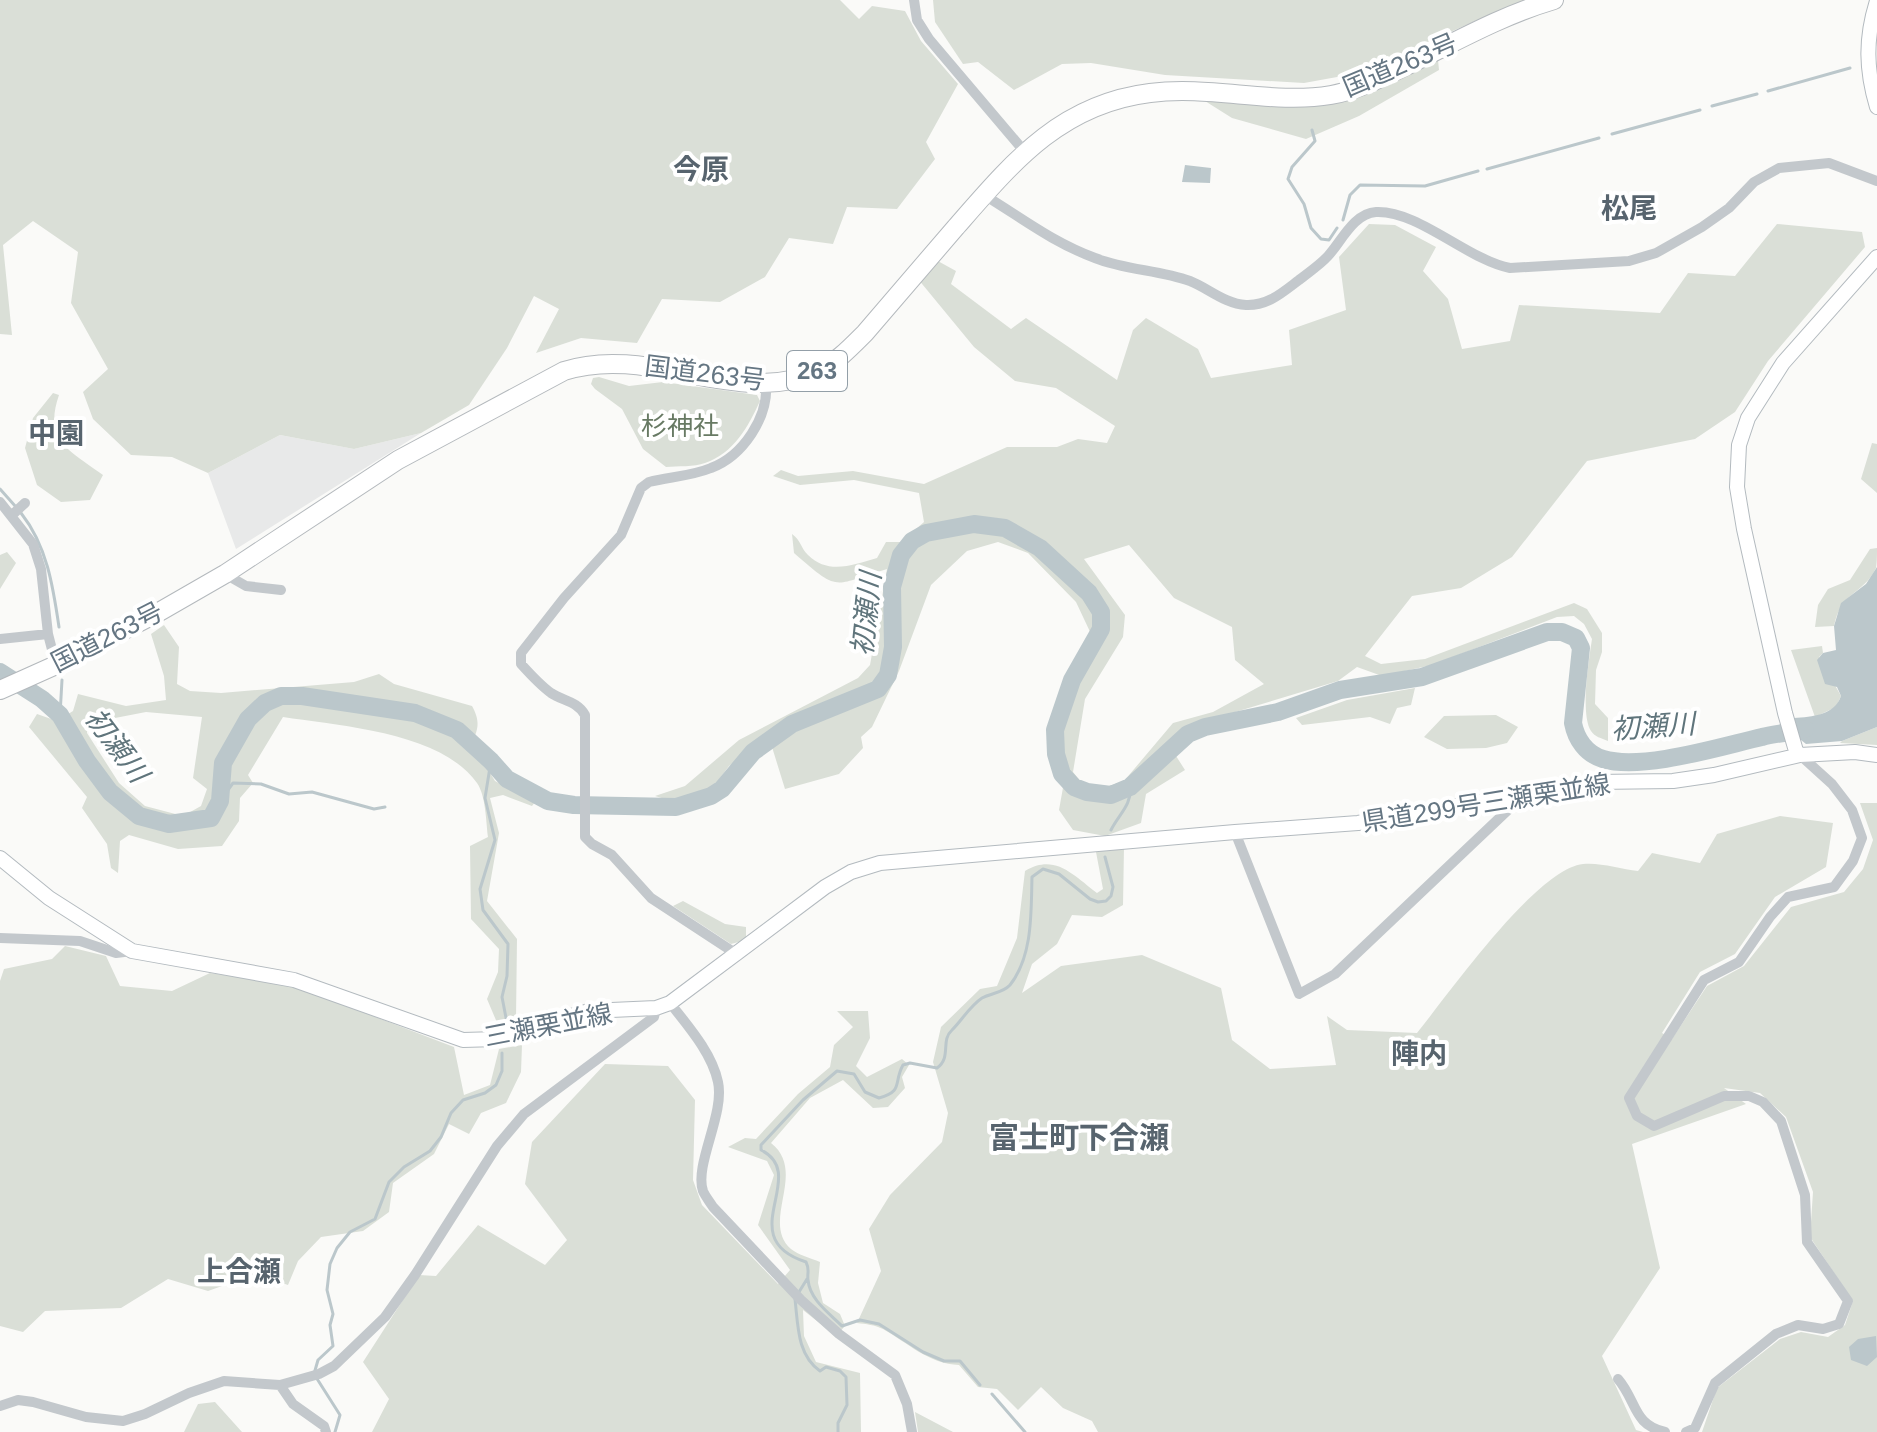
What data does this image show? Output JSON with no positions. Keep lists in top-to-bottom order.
{
  "streets": {
    "highway": ["国道263号", "263"],
    "main road": ["県道299号三瀬栗並線", "三瀬栗並線"]
  },
  "districts": [
    "今原",
    "松尾",
    "中園",
    "陣内",
    "富士町下合瀬",
    "上合瀬"
  ],
  "water": ["初瀬川"],
  "parks": ["杉神社"]
}
